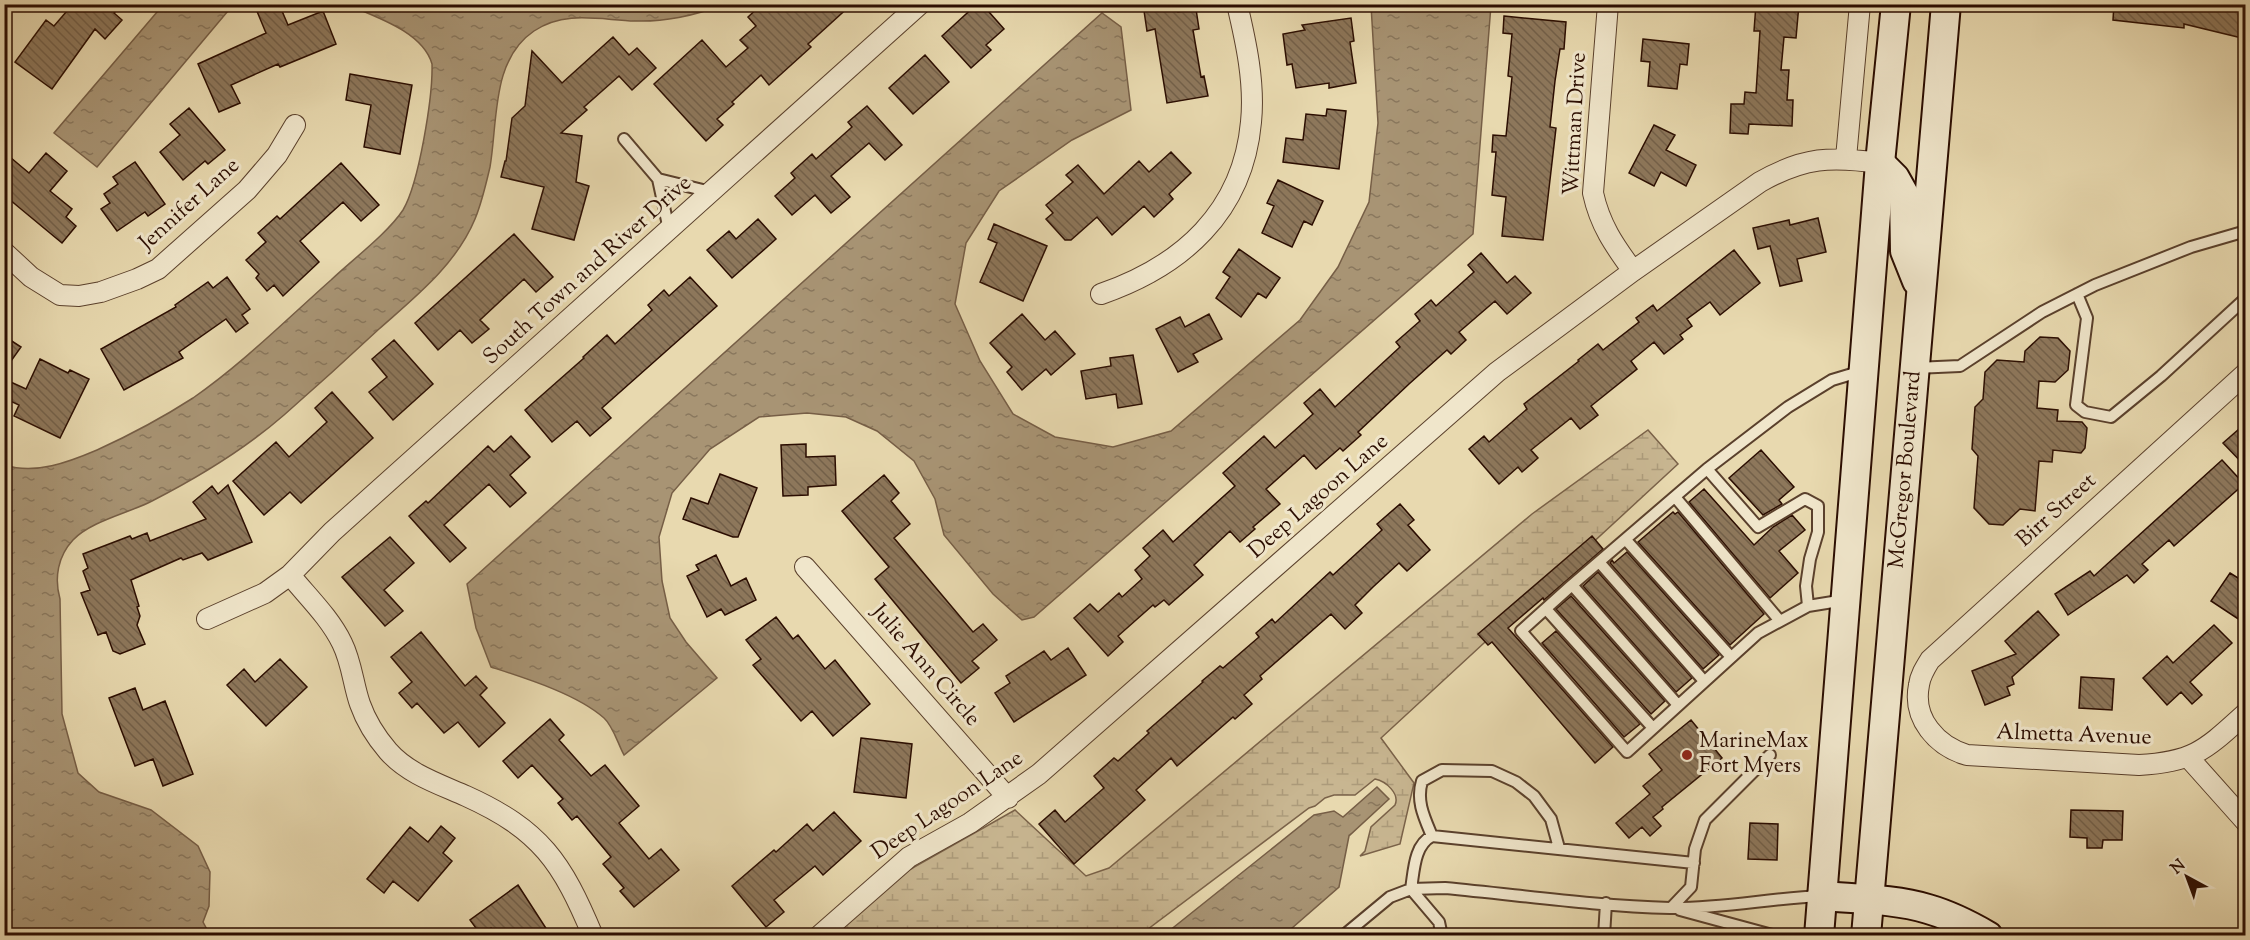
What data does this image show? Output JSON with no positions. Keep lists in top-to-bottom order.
{
  "streets": {
    "main road": ["McGregor Boulevard"],
    "street": [
      "Wittman Drive",
      "Jennifer Lane",
      "South Town and River Drive",
      "Deep Lagoon Lane",
      "Birr Street",
      "Julie Ann Circle",
      "Almetta Avenue"
    ]
  },
  "crossings": [
    ["Wittman Drive", "Deep Lagoon Lane"],
    ["Deep Lagoon Lane", "Julie Ann Circle"],
    ["Birr Street", "Almetta Avenue"]
  ],
  "places": ["MarineMax Fort Myers"],
  "north": "top left"
}
